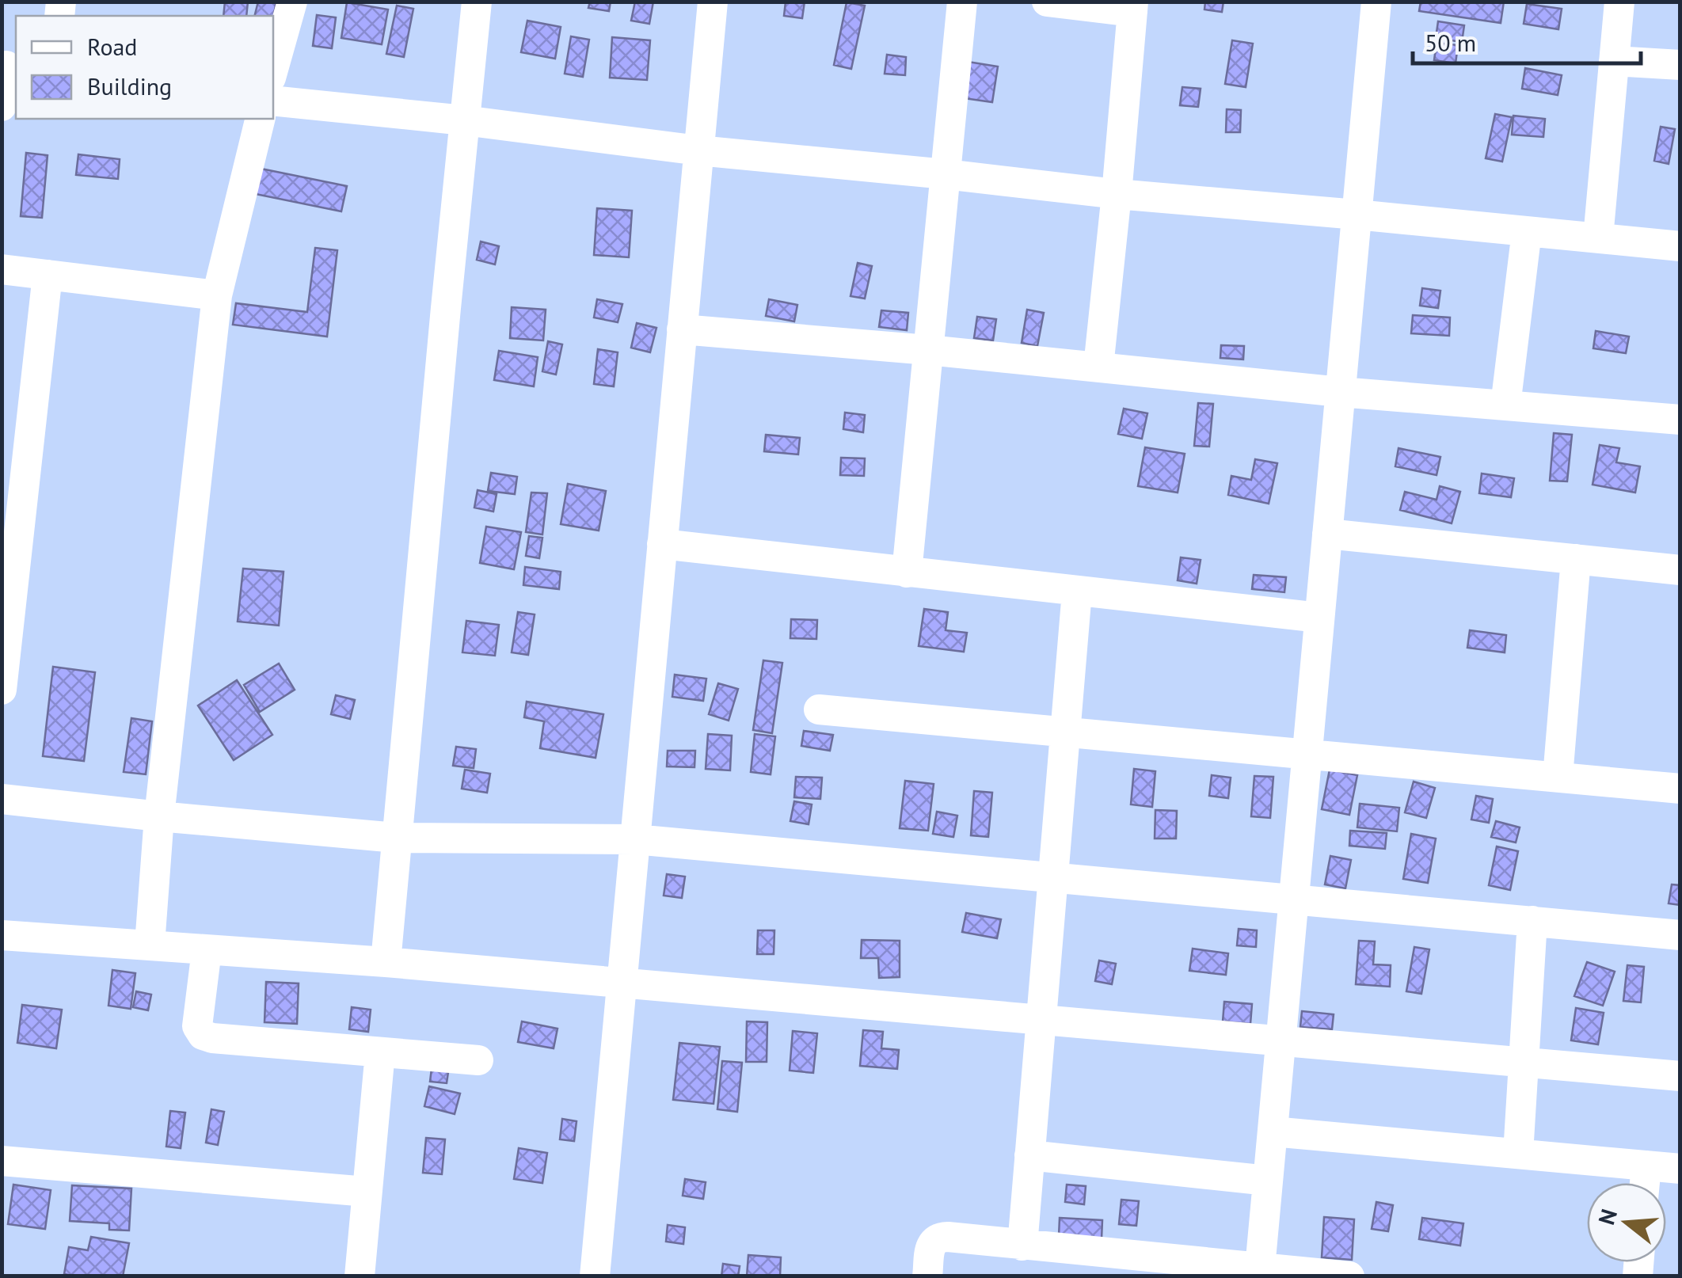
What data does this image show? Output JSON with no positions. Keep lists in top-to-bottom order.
{
  "legend": ["Road", "Building"],
  "scale_bar": "50 m",
  "north": "left"
}
